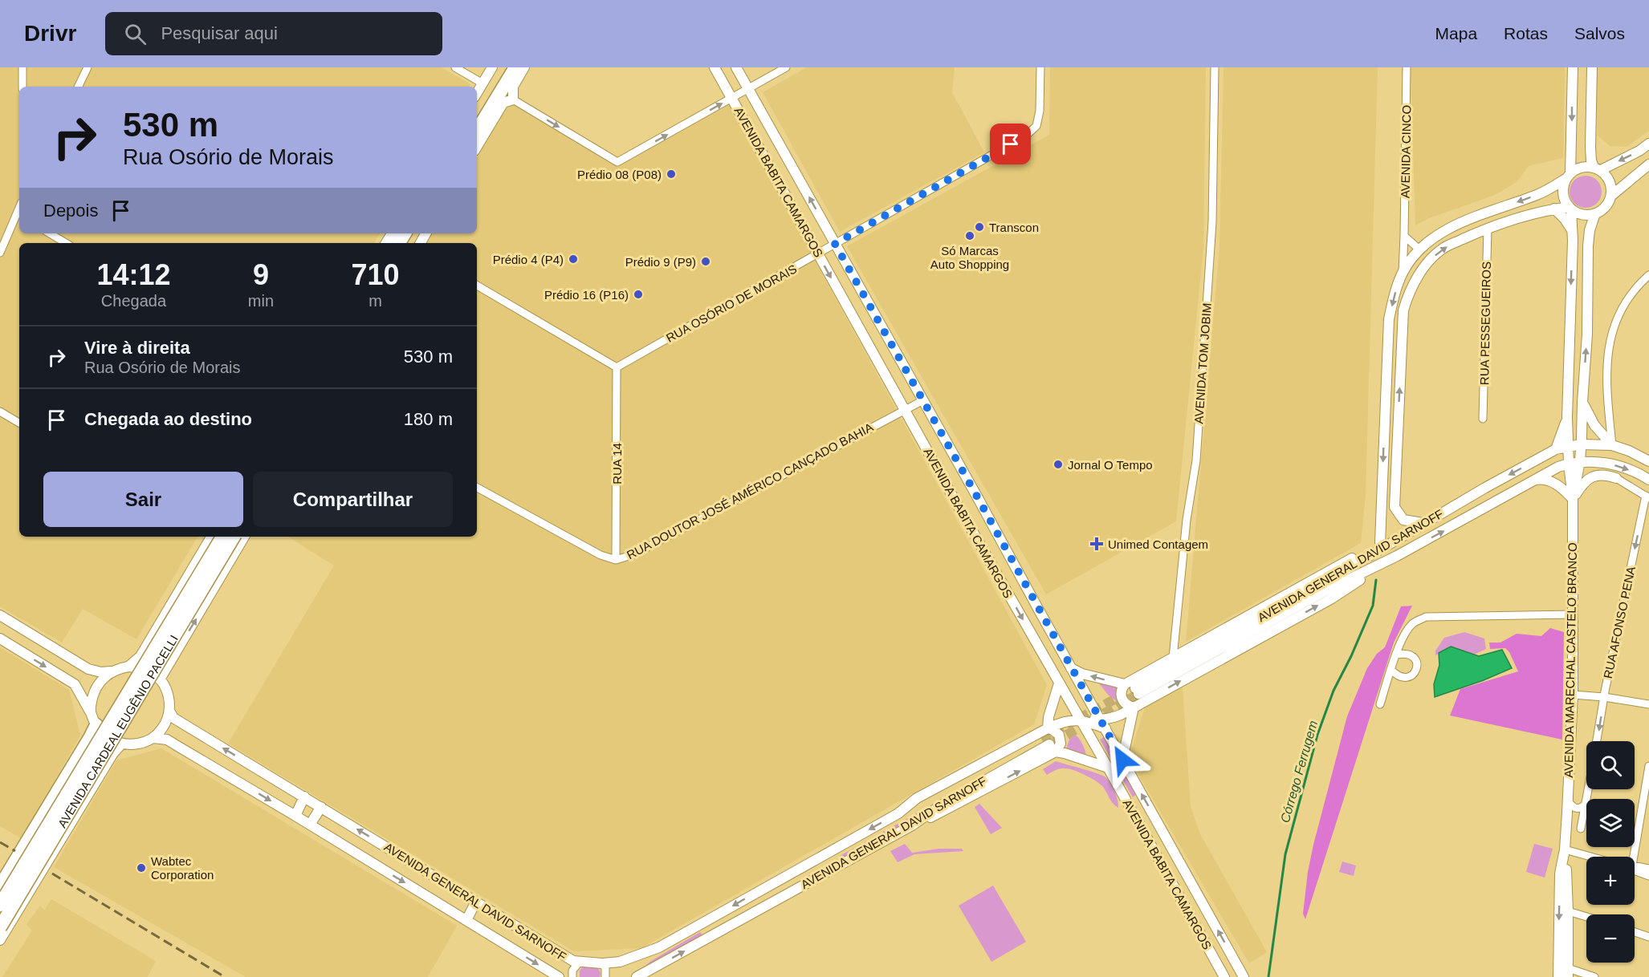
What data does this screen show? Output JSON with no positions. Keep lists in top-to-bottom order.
{
  "streets": {
    "highway": ["AVENIDA CARDEAL EUGÊNIO PACELLI"],
    "main road": ["AVENIDA BABITA CAMARGOS", "AVENIDA GENERAL DAVID SARNOFF", "AVENIDA MARECHAL CASTELO BRANCO"],
    "street": [
      "AVENIDA CINCO",
      "RUA OSÓRIO DE MORAIS",
      "RUA PESSEGUEIROS",
      "AVENIDA TOM JOBIM",
      "RUA 14",
      "RUA DOUTOR JOSÉ AMÉRICO CANÇADO BAHIA",
      "RUA AFONSO PENA"
    ]
  },
  "crossings": [
    ["AVENIDA BABITA CAMARGOS", "RUA OSÓRIO DE MORAIS"],
    ["AVENIDA BABITA CAMARGOS", "RUA DOUTOR JOSÉ AMÉRICO CANÇADO BAHIA"],
    ["AVENIDA BABITA CAMARGOS", "AVENIDA GENERAL DAVID SARNOFF"],
    ["RUA OSÓRIO DE MORAIS", "RUA 14"],
    ["RUA 14", "RUA DOUTOR JOSÉ AMÉRICO CANÇADO BAHIA"],
    ["AVENIDA GENERAL DAVID SARNOFF", "AVENIDA MARECHAL CASTELO BRANCO"],
    ["AVENIDA GENERAL DAVID SARNOFF", "AVENIDA CARDEAL EUGÊNIO PACELLI"]
  ],
  "one_way": ["RUA AFONSO PENA"],
  "water": ["Córrego Ferrugem"],
  "places": {
    "other": [
      "Prédio 08 (P08)",
      "Transcon",
      "Só Marcas Auto Shopping",
      "Prédio 4 (P4)",
      "Prédio 9 (P9)",
      "Prédio 16 (P16)",
      "Jornal O Tempo",
      "Wabtec Corporation"
    ],
    "health": ["Unimed Contagem"]
  },
  "page": {
    "header": "Drivr",
    "search": "Pesquisar aqui",
    "nav": ["Mapa", "Rotas", "Salvos"],
    "turn": ["530 m", "Rua Osório de Morais"],
    "then": "Depois",
    "eta": [
      "14:12",
      "Chegada",
      "9",
      "min",
      "710",
      "m"
    ],
    "list": [
      {
        "name": "Vire à direita",
        "note": "Rua Osório de Morais",
        "value": "530 m"
      },
      {
        "name": "Chegada ao destino",
        "value": "180 m"
      }
    ],
    "buttons": ["Sair", "Compartilhar"],
    "map_buttons": ["+", "−"]
  }
}
